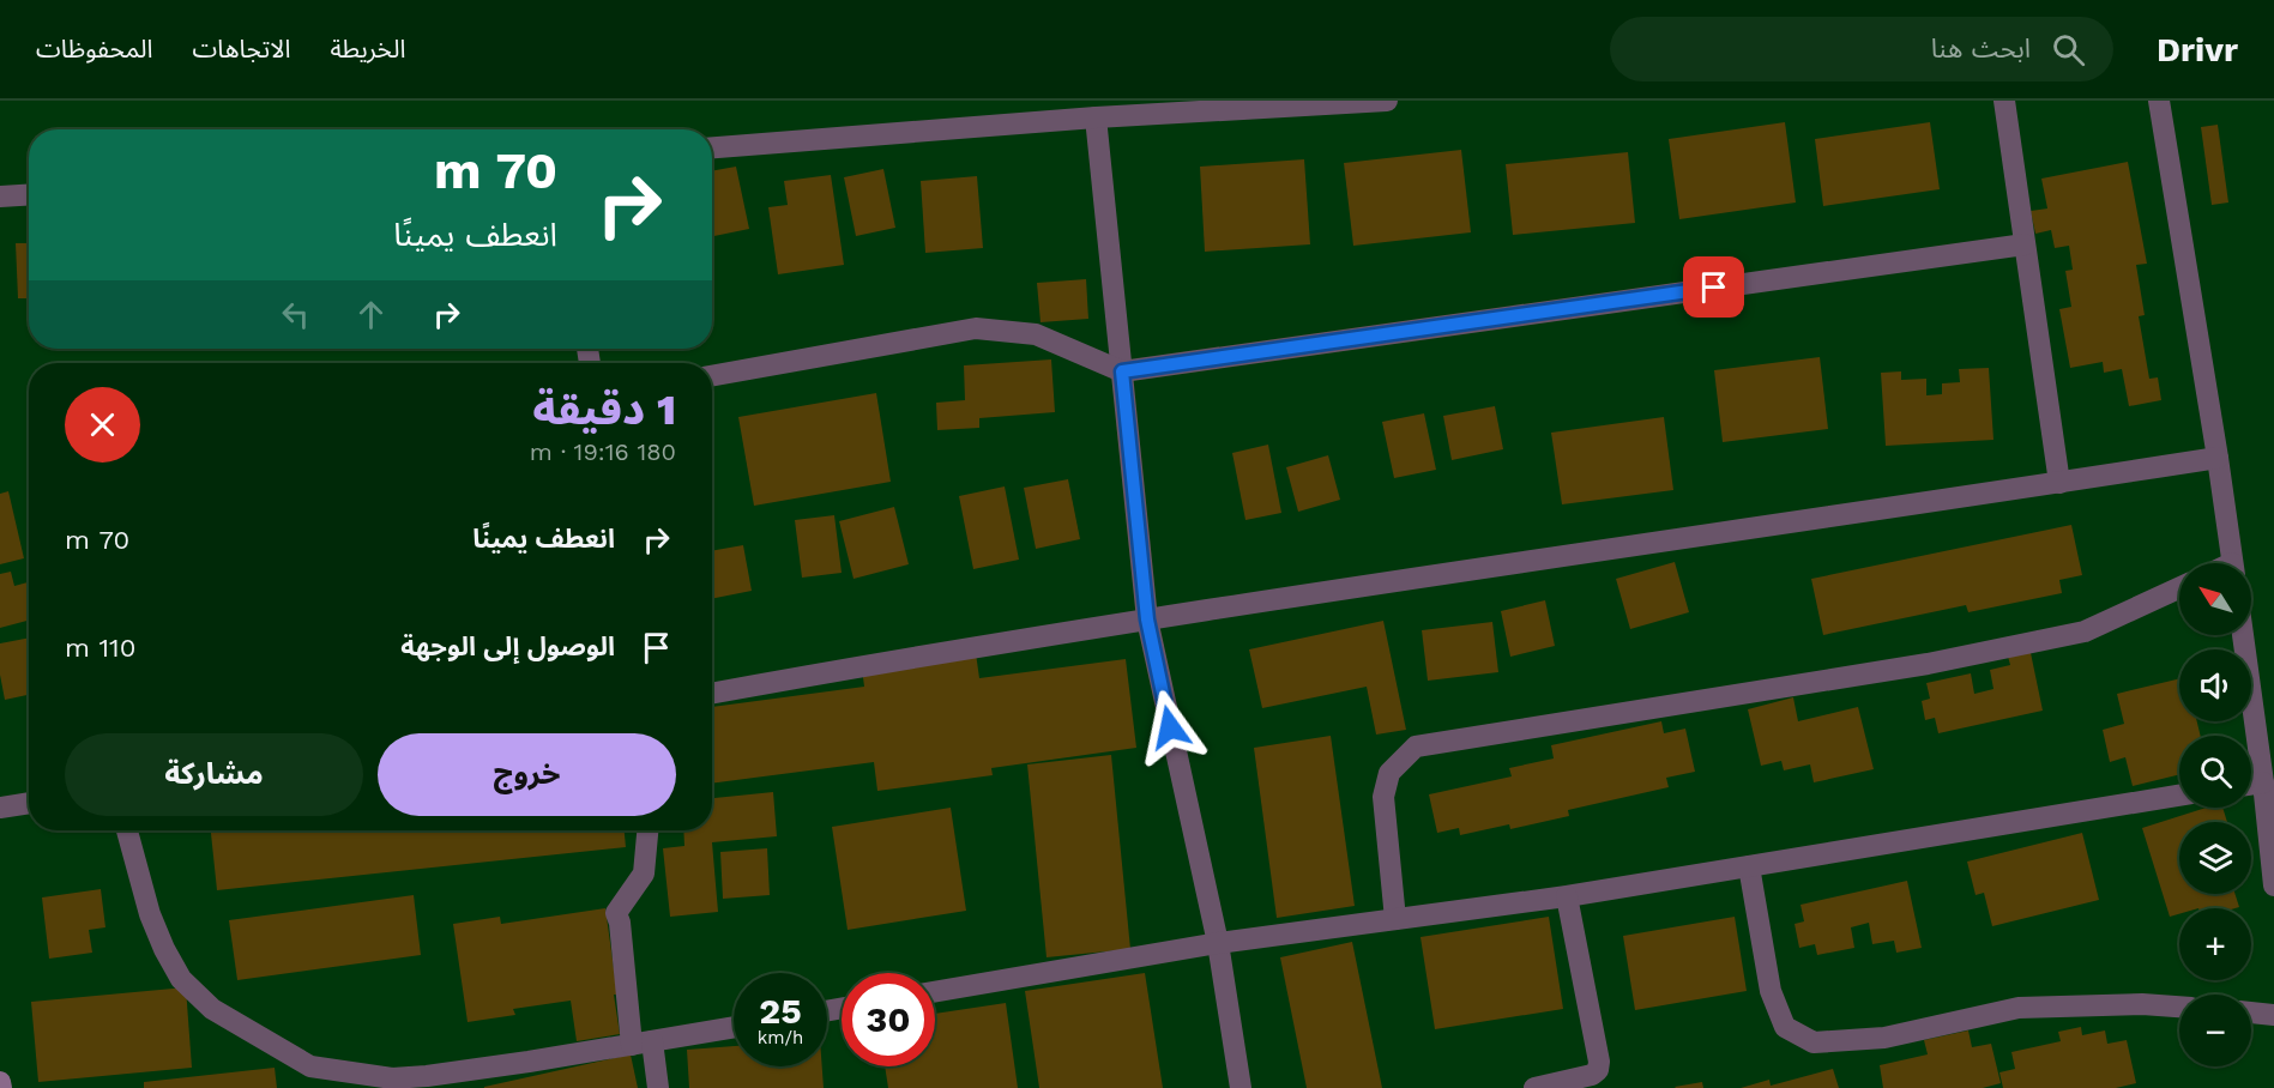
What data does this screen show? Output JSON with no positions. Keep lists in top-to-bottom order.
{
  "north": "top left",
  "page": {
    "header": "Drivr",
    "search": "ابحث هنا",
    "nav": ["الخريطة", "الاتجاهات", "المحفوظات"],
    "turn": ["70 m", "انعطف يمينًا"],
    "heading": ["1 دقيقة", "180 m · 19:16"],
    "list": [
      {
        "name": "انعطف يمينًا",
        "value": "70 m"
      },
      {
        "name": "الوصول إلى الوجهة",
        "value": "110 m"
      }
    ],
    "map_buttons": ["+", "−"],
    "buttons": ["خروج", "مشاركة"],
    "speed": "25 km/h",
    "limit": "30"
  }
}
